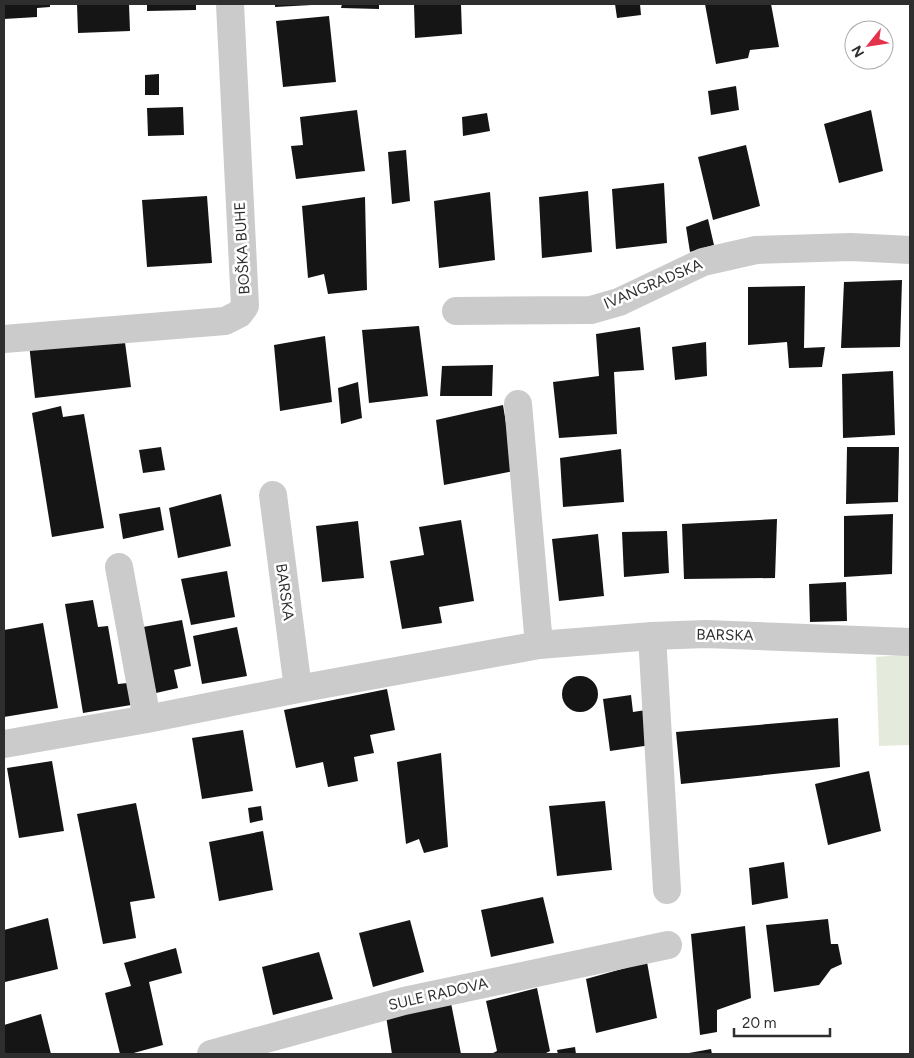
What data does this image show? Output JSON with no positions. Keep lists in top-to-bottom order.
{
  "streets": {
    "street": [
      "BOŠKA BUHE",
      "IVANGRADSKA",
      "BARSKA",
      "SULE RADOVA"
    ]
  },
  "scale_bar": "20 m",
  "north": "bottom left"
}
